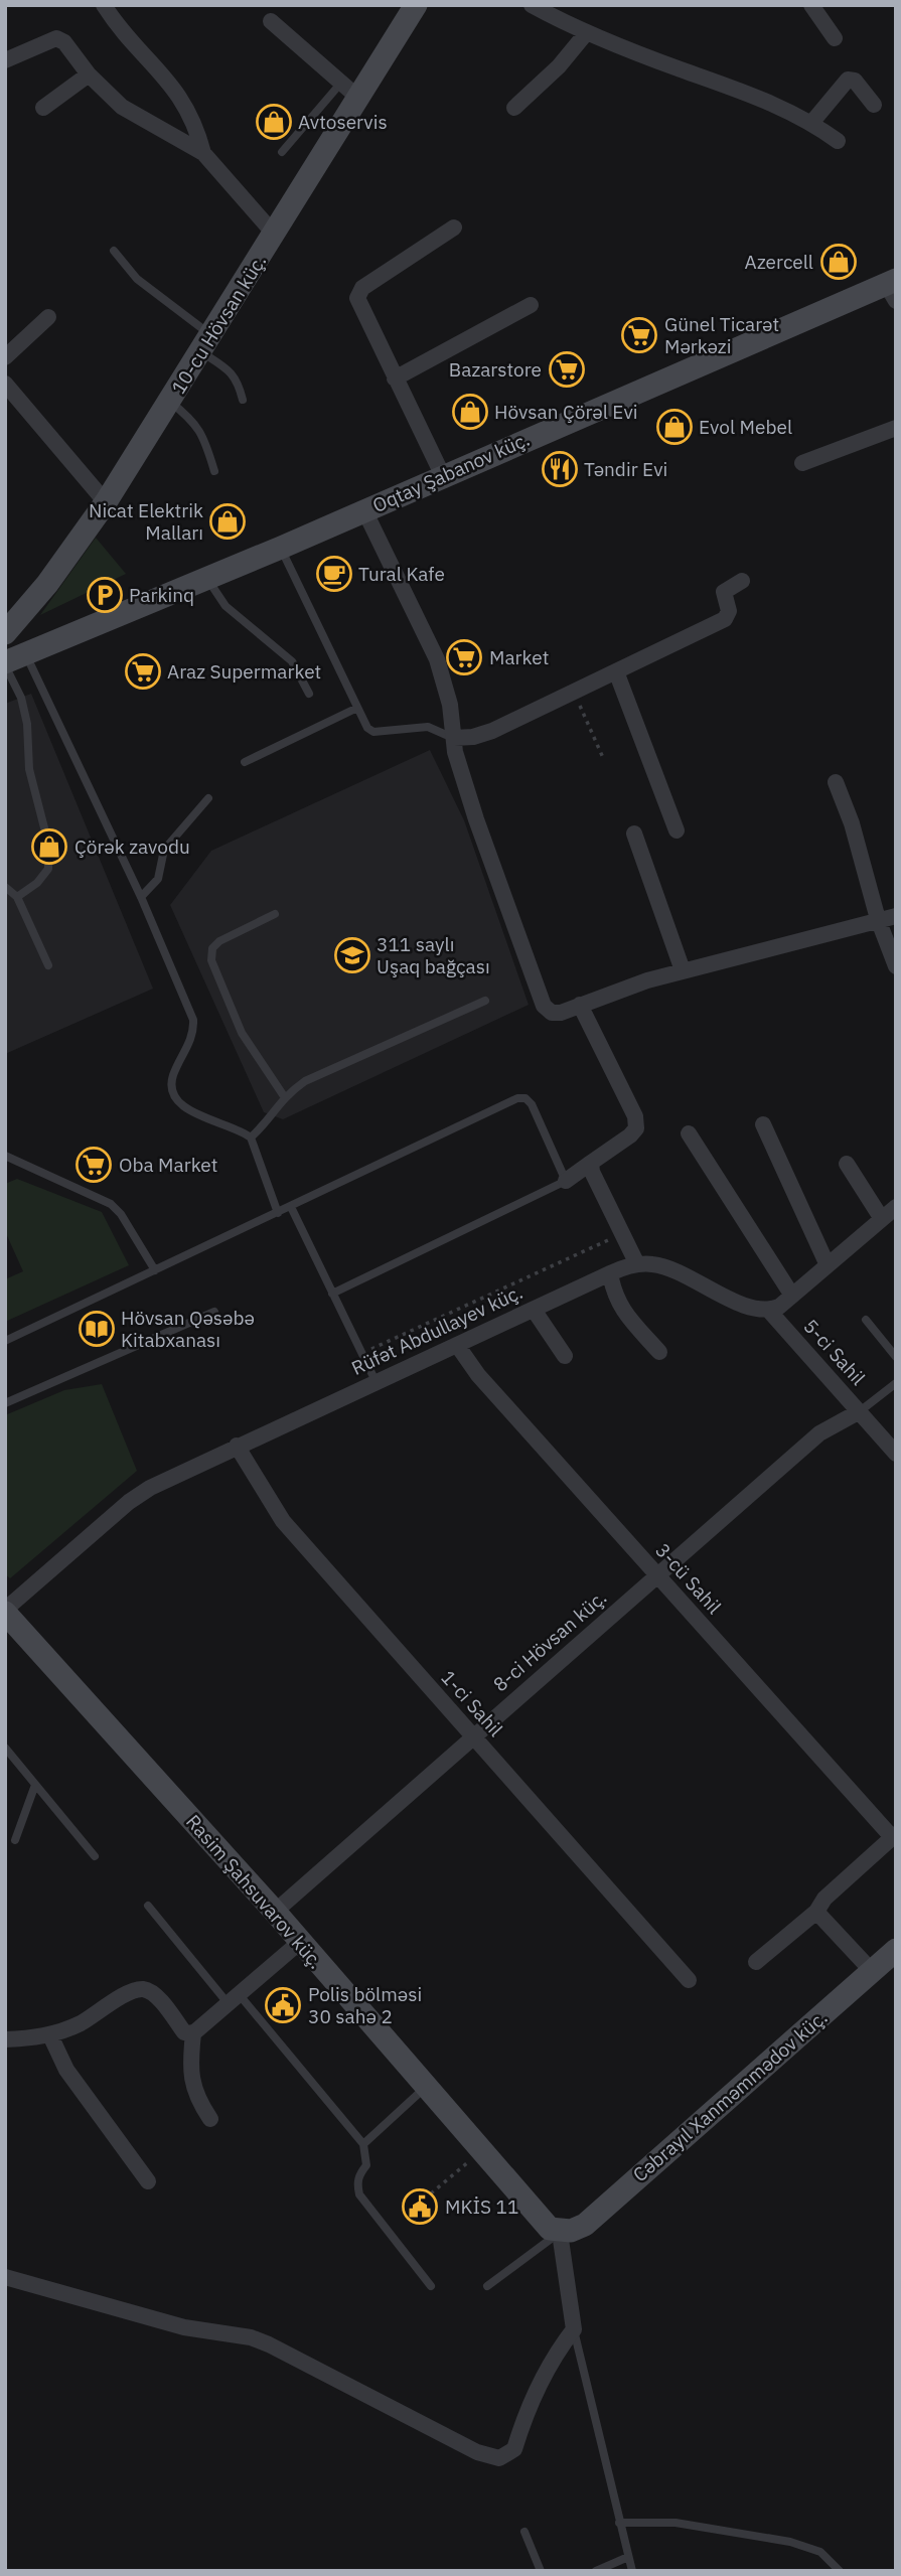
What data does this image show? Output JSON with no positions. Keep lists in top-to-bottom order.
{
  "streets": {
    "street": [
      "10-cu Hövsan küç.",
      "Oqtay Şabanov küç.",
      "Rüfət Abdullayev küç.",
      "5-ci Sahil",
      "3-cü Sahil",
      "8-ci Hövsan küç.",
      "1-ci Sahil",
      "Rasim Şahsuvarov küç.",
      "Cəbrayıl Xanməmmədov küç."
    ]
  },
  "crossings": [
    ["Rüfət Abdullayev küç.", "5-ci Sahil"],
    ["Rüfət Abdullayev küç.", "3-cü Sahil"],
    ["Rüfət Abdullayev küç.", "1-ci Sahil"],
    ["Rüfət Abdullayev küç.", "Rasim Şahsuvarov küç."],
    ["5-ci Sahil", "8-ci Hövsan küç."],
    ["3-cü Sahil", "8-ci Hövsan küç."],
    ["8-ci Hövsan küç.", "1-ci Sahil"],
    ["8-ci Hövsan küç.", "Rasim Şahsuvarov küç."],
    ["Rasim Şahsuvarov küç.", "Cəbrayıl Xanməmmədov küç."]
  ],
  "places": {
    "shop": [
      "Avtoservis",
      "Azercell",
      "Hövsan Çörəl Evi",
      "Evol Mebel",
      "Nicat Elektrik Malları",
      "Çörək zavodu"
    ],
    "supermarket": [
      "Günel Ticarət Mərkəzi",
      "Bazarstore",
      "Market",
      "Araz Supermarket",
      "Oba Market"
    ],
    "restaurant": ["Təndir Evi"],
    "cafe": ["Tural Kafe"],
    "parking": ["Parkinq"],
    "school or university": ["311 saylı Uşaq bağçası"],
    "library": ["Hövsan Qəsəbə Kitabxanası"],
    "public building": ["Polis bölməsi 30 sahə 2", "MKİS 11"]
  }
}
